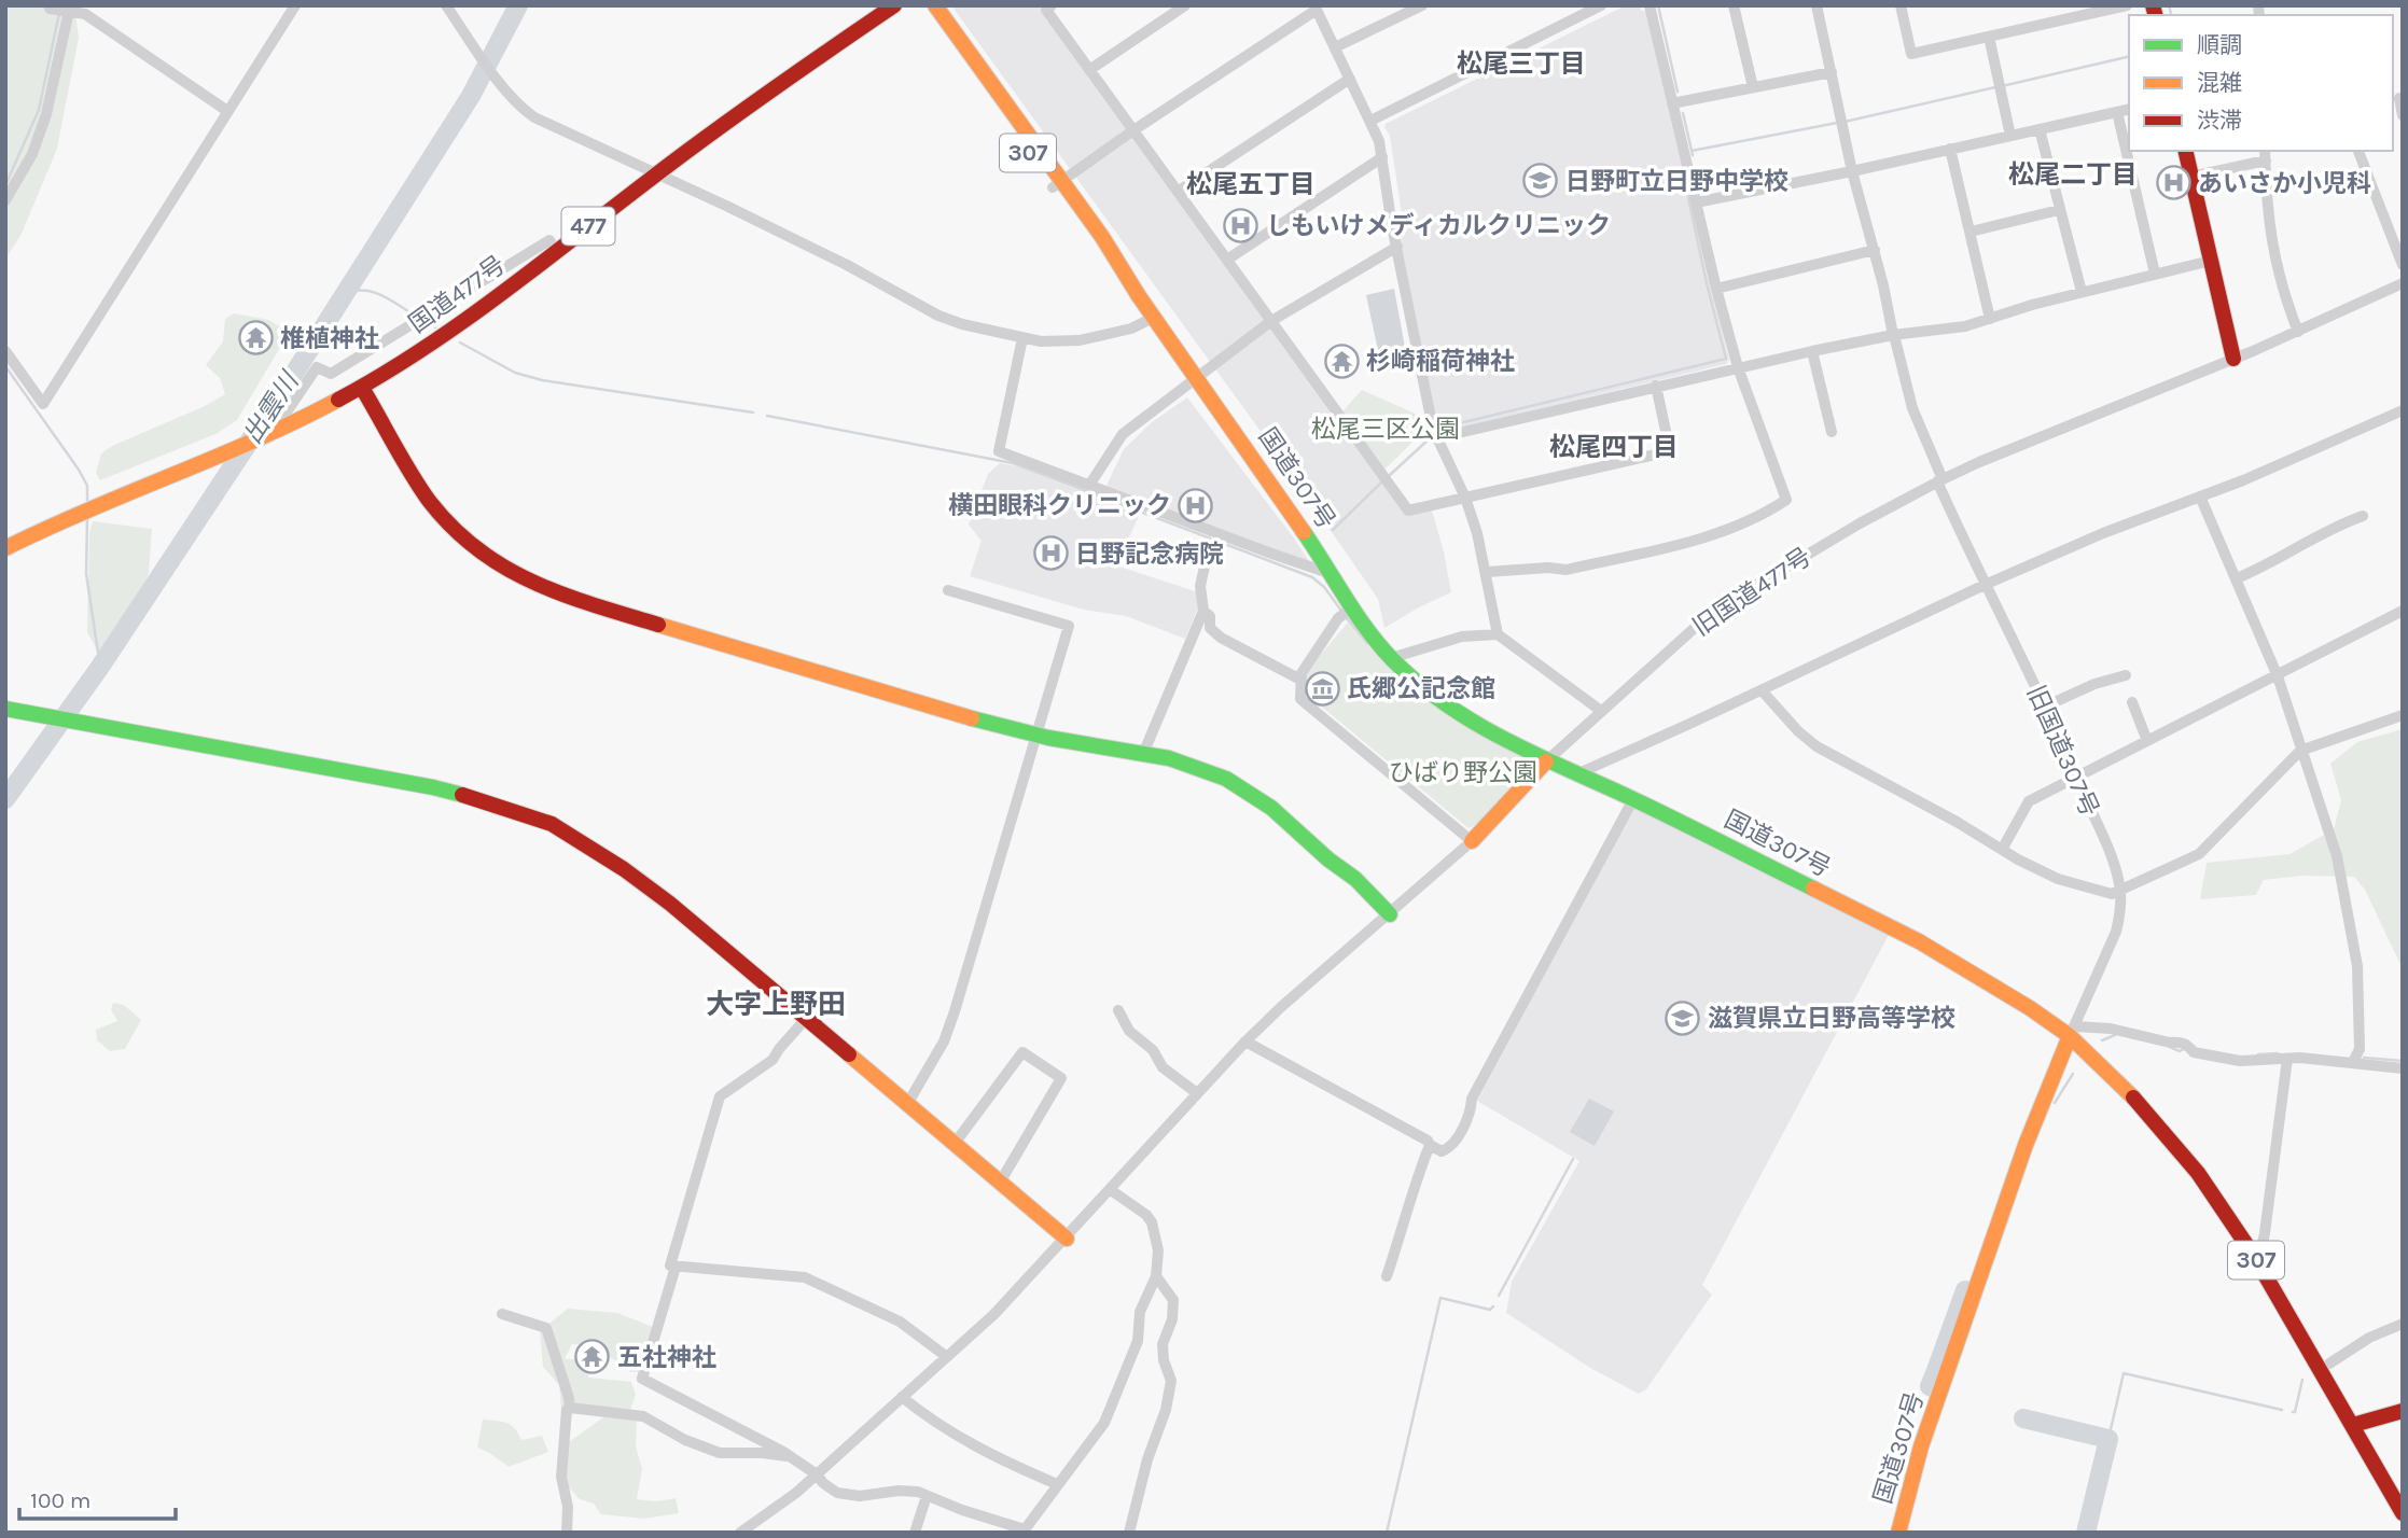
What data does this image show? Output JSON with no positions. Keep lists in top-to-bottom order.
{
  "streets": {
    "main road": [
      "307",
      "477",
      "国道477号",
      "国道307号"
    ],
    "street": ["旧国道477号", "旧国道307号"]
  },
  "crossings": [
    ["307", "国道307号"],
    ["307", "旧国道307号"],
    ["国道307号", "旧国道477号"],
    ["国道307号", "旧国道307号"],
    ["旧国道477号", "旧国道307号"]
  ],
  "districts": [
    "松尾三丁目",
    "松尾二丁目",
    "松尾五丁目",
    "松尾四丁目",
    "大字上野田"
  ],
  "water": ["出雲川"],
  "parks": ["松尾三区公園", "ひばり野公園"],
  "places": {
    "school or university": ["日野町立日野中学校", "滋賀県立日野高等学校"],
    "hospital": [
      "あいさか小児科",
      "しもいけメディカルクリニック",
      "横田眼科クリニック",
      "日野記念病院"
    ],
    "temple": ["椎植神社", "杉崎稲荷神社", "五社神社"],
    "museum": ["氏郷公記念館"]
  },
  "legend": ["順調", "混雑", "渋滞"],
  "scale_bar": "100 m"
}
